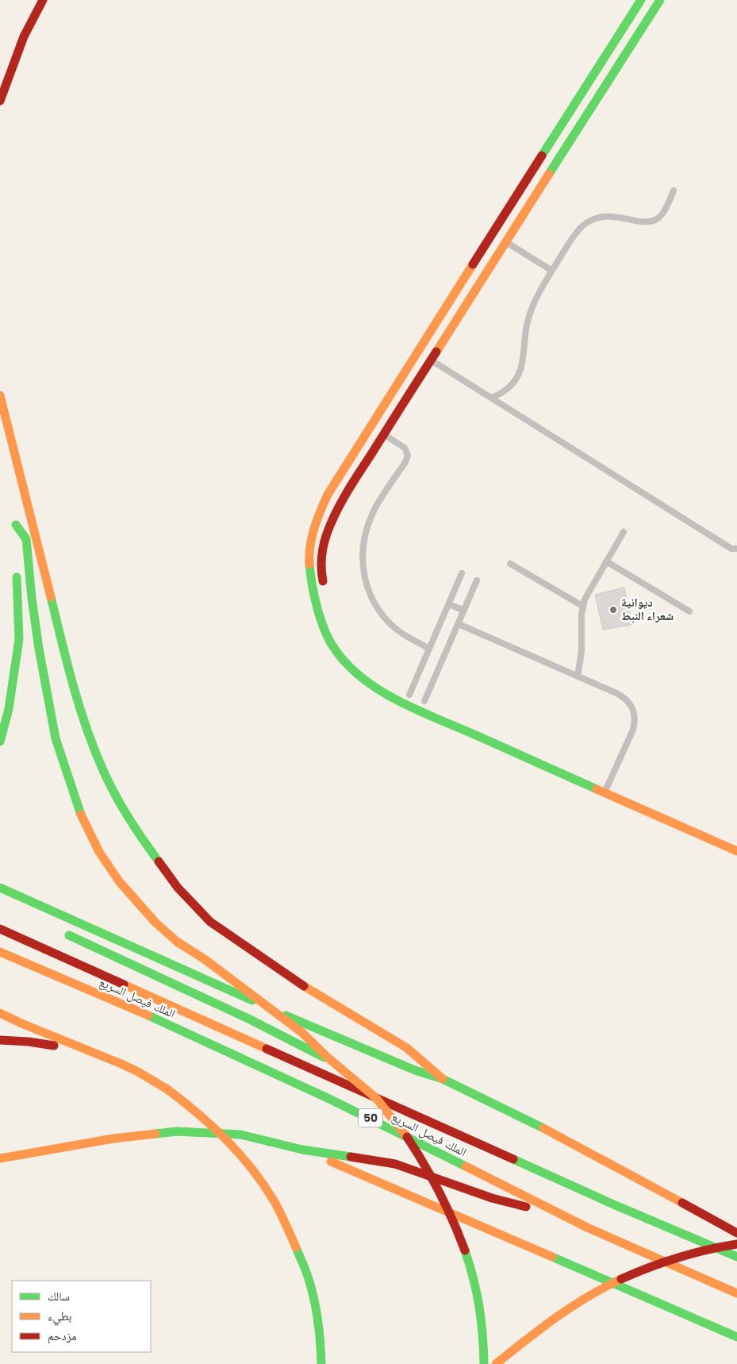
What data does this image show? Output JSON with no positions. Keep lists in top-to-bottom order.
{
  "streets": {
    "main road": ["الملك فيصل السريع", "50"]
  },
  "places": ["ديوانية شعراء النبط"],
  "legend": ["سالك", "بطيء", "مزدحم"]
}
